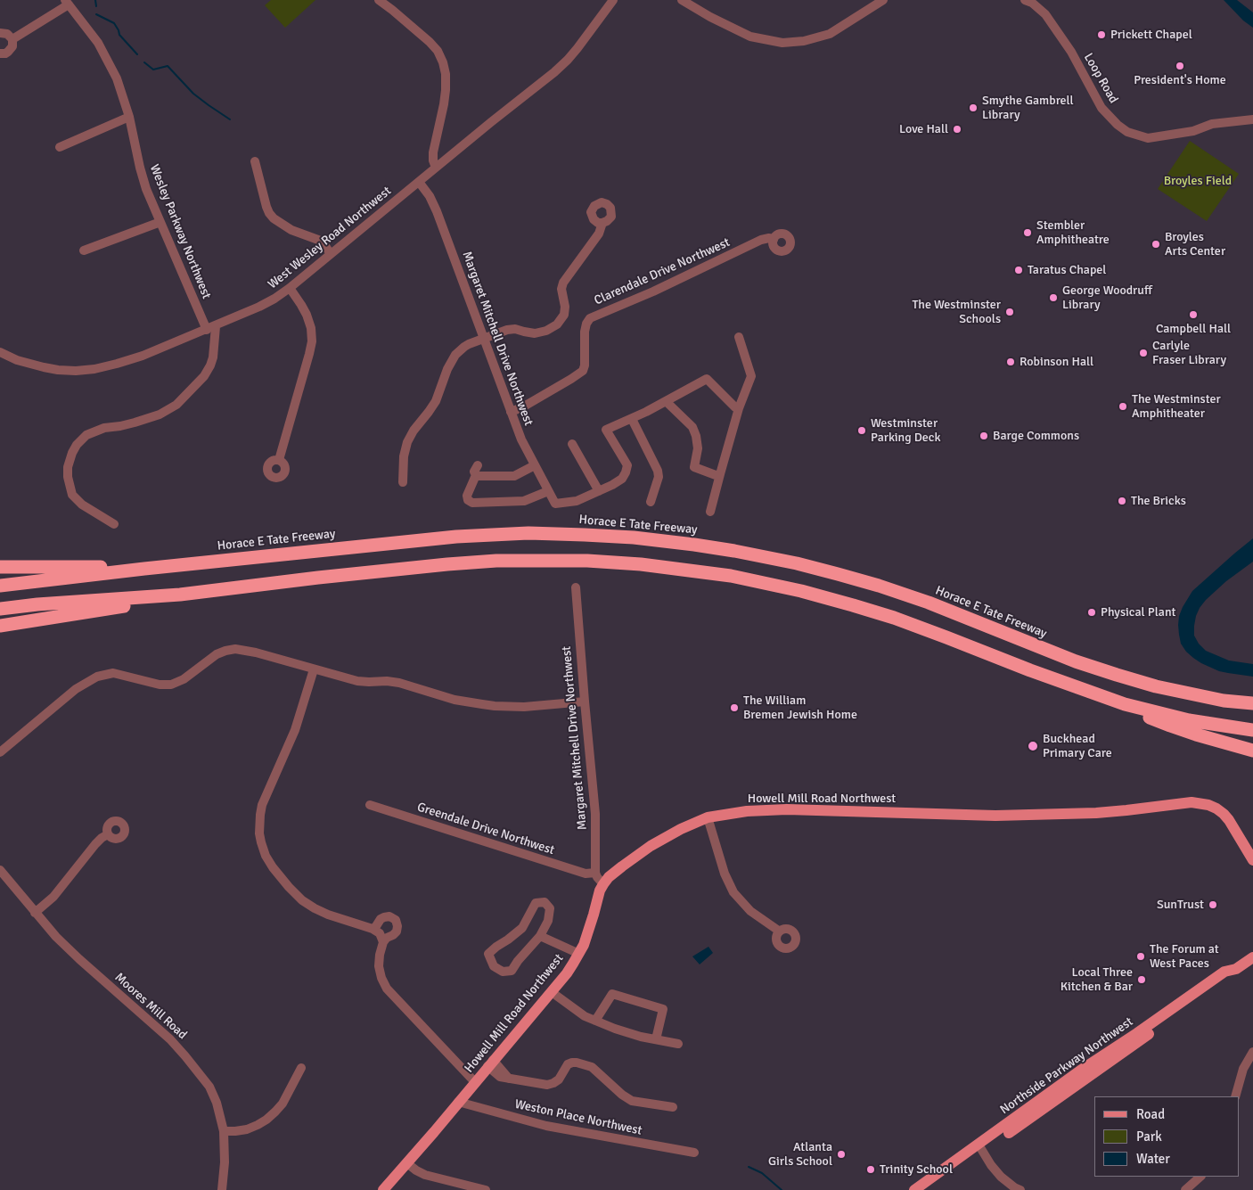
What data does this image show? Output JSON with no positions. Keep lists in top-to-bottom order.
{
  "streets": {
    "highway": ["Horace E Tate Freeway"],
    "main road": ["Howell Mill Road Northwest", "Northside Parkway Northwest"],
    "street": [
      "Loop Road",
      "Wesley Parkway Northwest",
      "West Wesley Road Northwest",
      "Clarendale Drive Northwest",
      "Margaret Mitchell Drive Northwest",
      "Greendale Drive Northwest",
      "Moores Mill Road",
      "Weston Place Northwest"
    ]
  },
  "crossings": [
    ["Wesley Parkway Northwest", "West Wesley Road Northwest"],
    ["West Wesley Road Northwest", "Margaret Mitchell Drive Northwest"],
    ["Clarendale Drive Northwest", "Margaret Mitchell Drive Northwest"],
    ["Margaret Mitchell Drive Northwest", "Greendale Drive Northwest"],
    ["Howell Mill Road Northwest", "Weston Place Northwest"]
  ],
  "parks": ["Broyles Field"],
  "places": [
    "Prickett Chapel",
    "President's Home",
    "Smythe Gambrell Library",
    "Love Hall",
    "Stembler Amphitheatre",
    "Broyles Arts Center",
    "Taratus Chapel",
    "George Woodruff Library",
    "The Westminster Schools",
    "Campbell Hall",
    "Carlyle Fraser Library",
    "Robinson Hall",
    "The Westminster Amphitheater",
    "Westminster Parking Deck",
    "Barge Commons",
    "The Bricks",
    "Physical Plant",
    "The William Bremen Jewish Home",
    "Buckhead Primary Care",
    "SunTrust",
    "The Forum at West Paces",
    "Local Three Kitchen & Bar",
    "Atlanta Girls School",
    "Trinity School"
  ],
  "legend": ["Road", "Park", "Water"]
}
